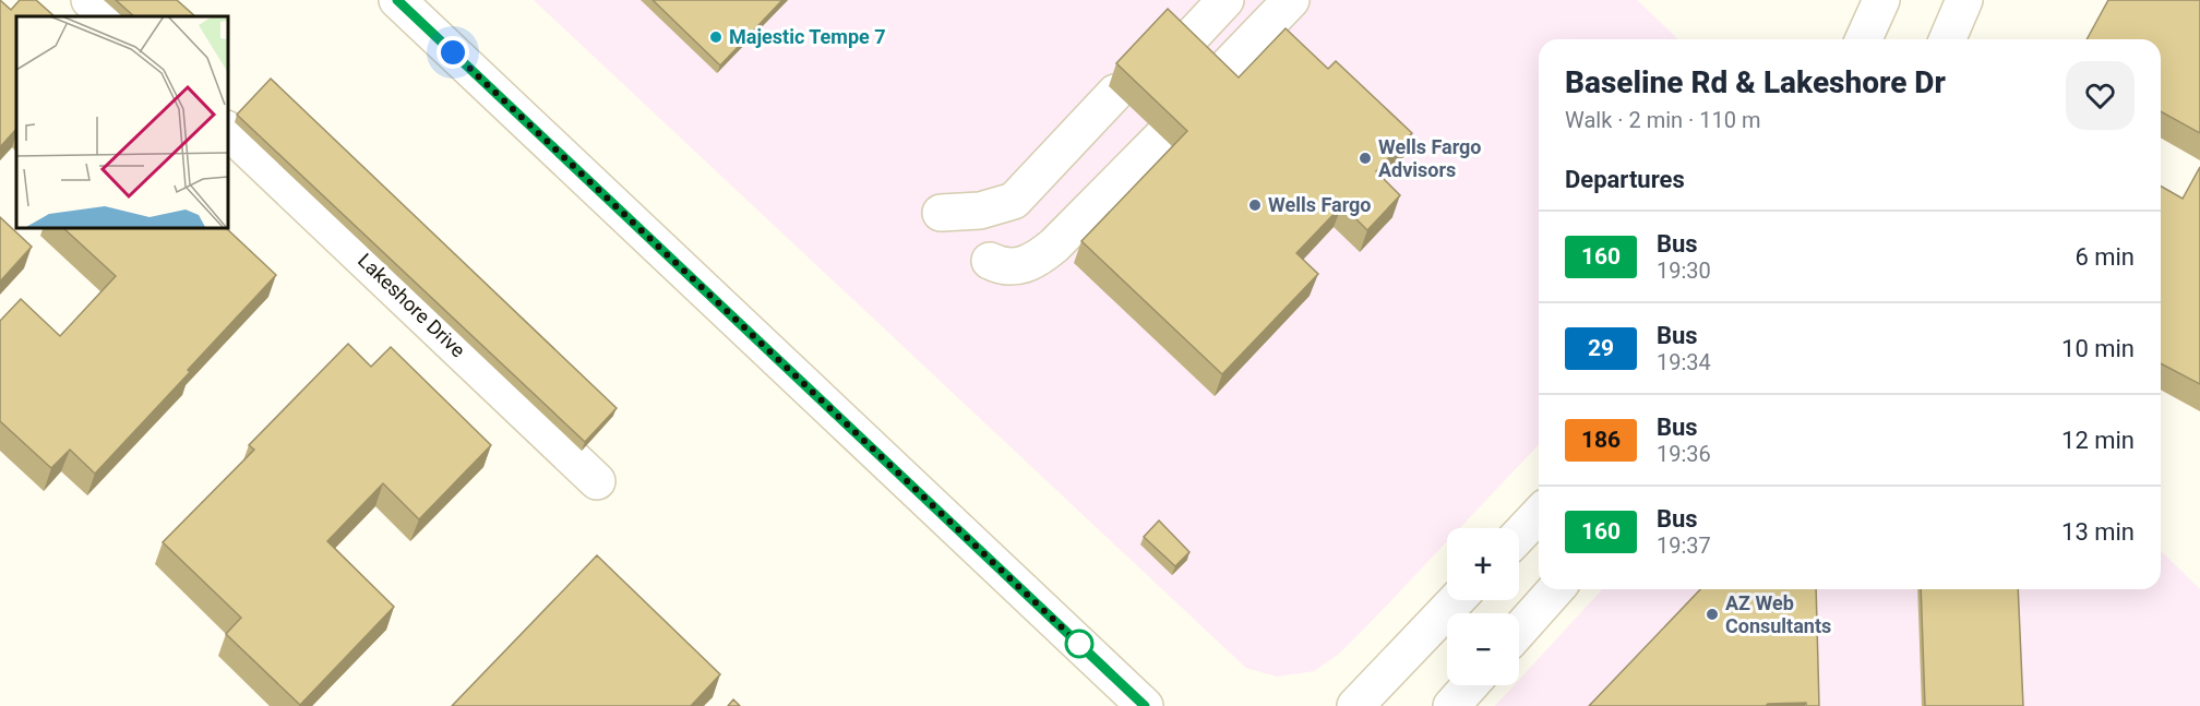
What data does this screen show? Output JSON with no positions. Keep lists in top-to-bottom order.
{
  "streets": {
    "main road": ["Lakeshore Drive"]
  },
  "places": [
    "Majestic Tempe 7",
    "Wells Fargo Advisors",
    "Wells Fargo",
    "AZ Web Consultants"
  ],
  "lines": ["bus line 160"],
  "page": {
    "heading": [
      ["Baseline Rd & Lakeshore Dr", "Walk · 2 min · 110 m"],
      "Departures"
    ],
    "list": [
      {
        "mark": "160",
        "name": "Bus",
        "note": "19:30",
        "value": "6 min"
      },
      {
        "mark": "29",
        "name": "Bus",
        "note": "19:34",
        "value": "10 min"
      },
      {
        "mark": "186",
        "name": "Bus",
        "note": "19:36",
        "value": "12 min"
      },
      {
        "mark": "160",
        "name": "Bus",
        "note": "19:37",
        "value": "13 min"
      }
    ],
    "map_buttons": ["+", "−"]
  }
}
